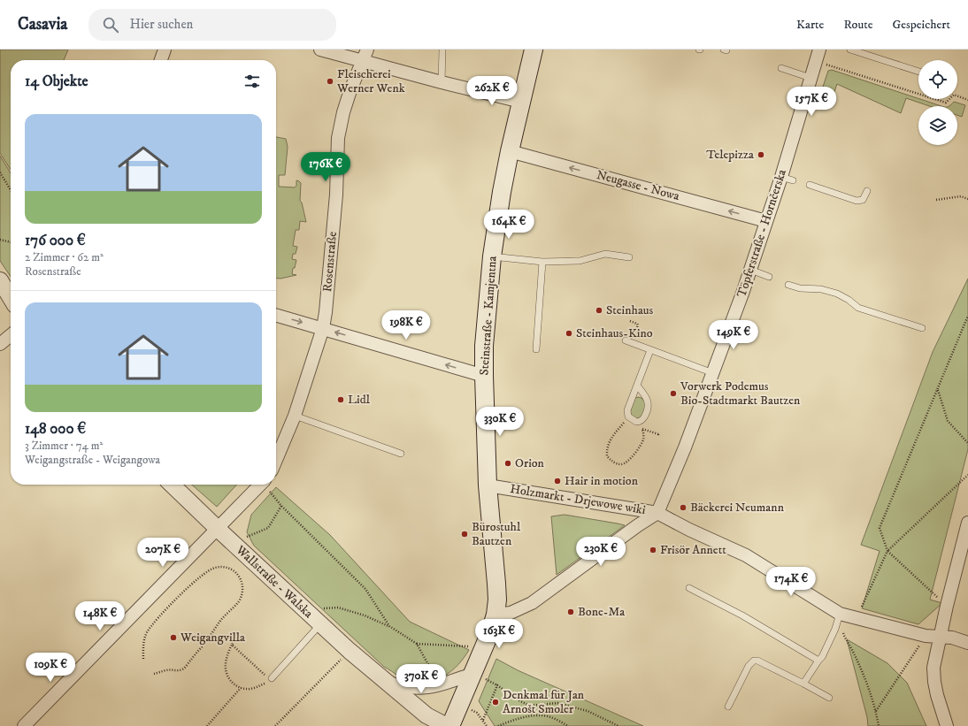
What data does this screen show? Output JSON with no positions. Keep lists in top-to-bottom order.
{
  "streets": {
    "main road": ["Steinstraße - Kamjentna"],
    "street": [
      "Neugasse - Nowa",
      "Töpferstraße - Hornčerska",
      "Rosenstraße",
      "Holzmarkt - Drjewowe wiki",
      "Wallstraße - Walska"
    ]
  },
  "crossings": [
    ["Neugasse - Nowa", "Töpferstraße - Hornčerska"],
    ["Neugasse - Nowa", "Steinstraße - Kamjentna"],
    ["Töpferstraße - Hornčerska", "Holzmarkt - Drjewowe wiki"],
    ["Steinstraße - Kamjentna", "Holzmarkt - Drjewowe wiki"]
  ],
  "one_way": ["Neugasse - Nowa"],
  "places": [
    "Fleischerei Werner Wenk",
    "Telepizza",
    "Steinhaus",
    "Steinhaus-Kino",
    "Vorwerk Podemus Bio-Stadtmarkt Bautzen",
    "Lidl",
    "Orion",
    "Hair in motion",
    "Bäckerei Neumann",
    "Bürostuhl Bautzen",
    "Frisör Annett",
    "Bone-Ma",
    "Weigangvilla",
    "Denkmal für Jan Arnošt Smoler"
  ],
  "page": {
    "header": "Casavia",
    "search": "Hier suchen",
    "nav": ["Karte", "Route", "Gespeichert"],
    "heading": "14 Objekte",
    "price": [
      "262K €",
      "157K €",
      "176K €",
      "164K €",
      "198K €",
      "149K €",
      "330K €",
      "230K €",
      "207K €",
      "174K €",
      "148K €",
      "163K €",
      "109K €",
      "370K €"
    ],
    "list": [
      {
        "name": "176 000 €",
        "note": "2 Zimmer · 62 m² · Rosenstraße"
      },
      {
        "name": "148 000 €",
        "note": "3 Zimmer · 74 m² · Weigangstraße - Weigangowa"
      }
    ]
  }
}
